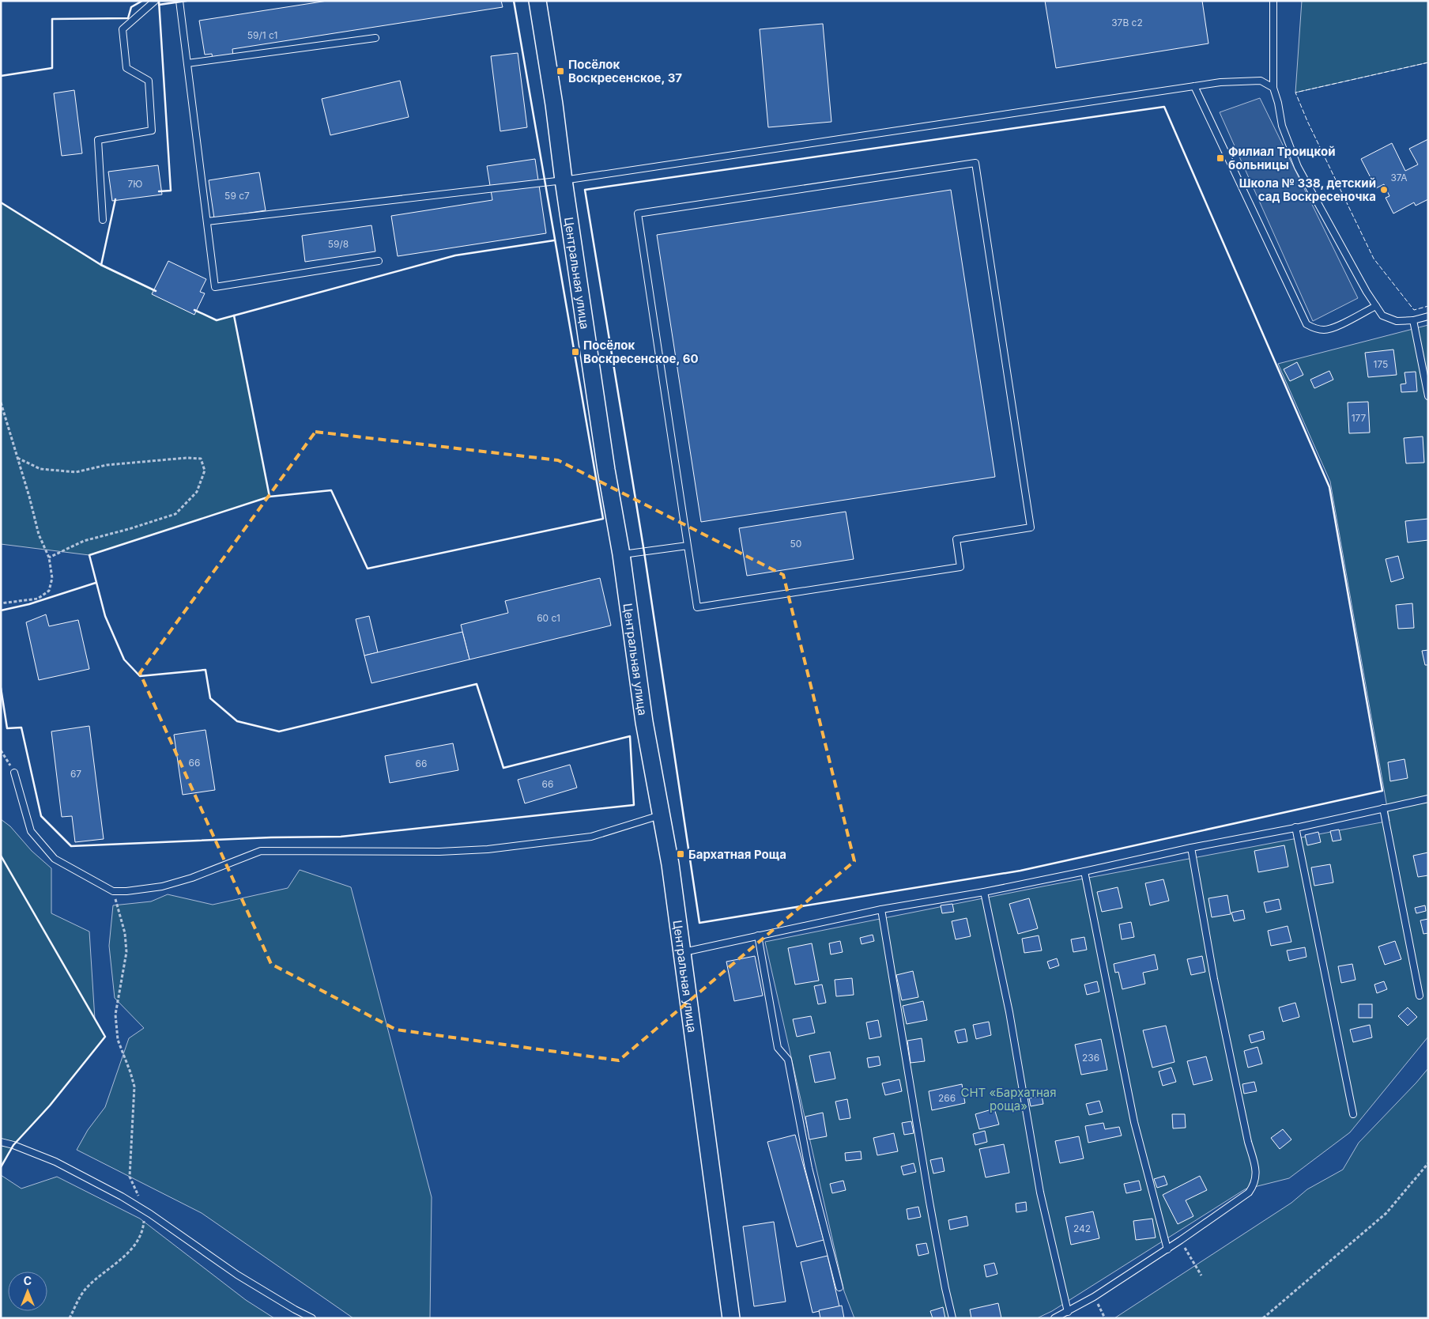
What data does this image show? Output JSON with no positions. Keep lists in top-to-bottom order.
{
  "streets": {
    "main road": ["Центральная улица"]
  },
  "parks": ["СНТ «Бархатная роща»"],
  "places": {
    "transit": [
      "Посёлок Воскресенское, 37",
      "Филиал Троицкой больницы",
      "Посёлок Воскресенское, 60",
      "Бархатная Роща"
    ],
    "other": ["Школа № 338, детский сад Воскресеночка"]
  },
  "house_numbers": [
    "37В с2",
    "59/1 с1",
    "37А",
    "7Ю",
    "59 с7",
    "59/8",
    "175",
    "177",
    "50",
    "60 с1",
    "66",
    "66",
    "67",
    "66",
    "236",
    "266",
    "242"
  ],
  "north": "top"
}
